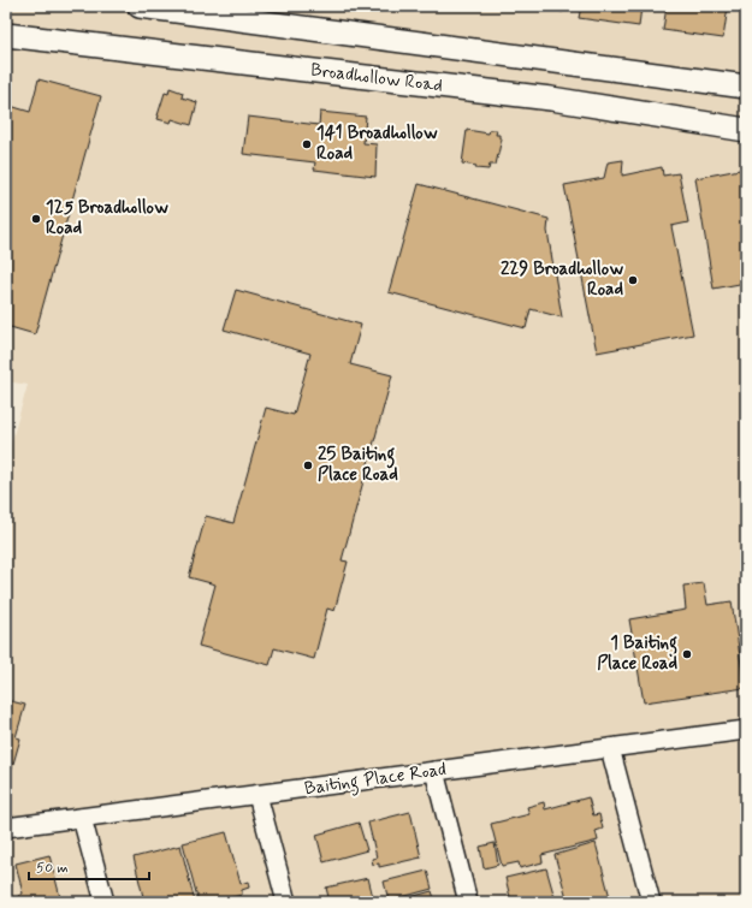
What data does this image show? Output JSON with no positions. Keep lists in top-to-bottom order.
{
  "streets": {
    "main road": ["Broadhollow Road"],
    "street": ["Baiting Place Road"]
  },
  "places": [
    "141 Broadhollow Road",
    "125 Broadhollow Road",
    "229 Broadhollow Road",
    "25 Baiting Place Road",
    "1 Baiting Place Road"
  ],
  "scale_bar": "50 m"
}
